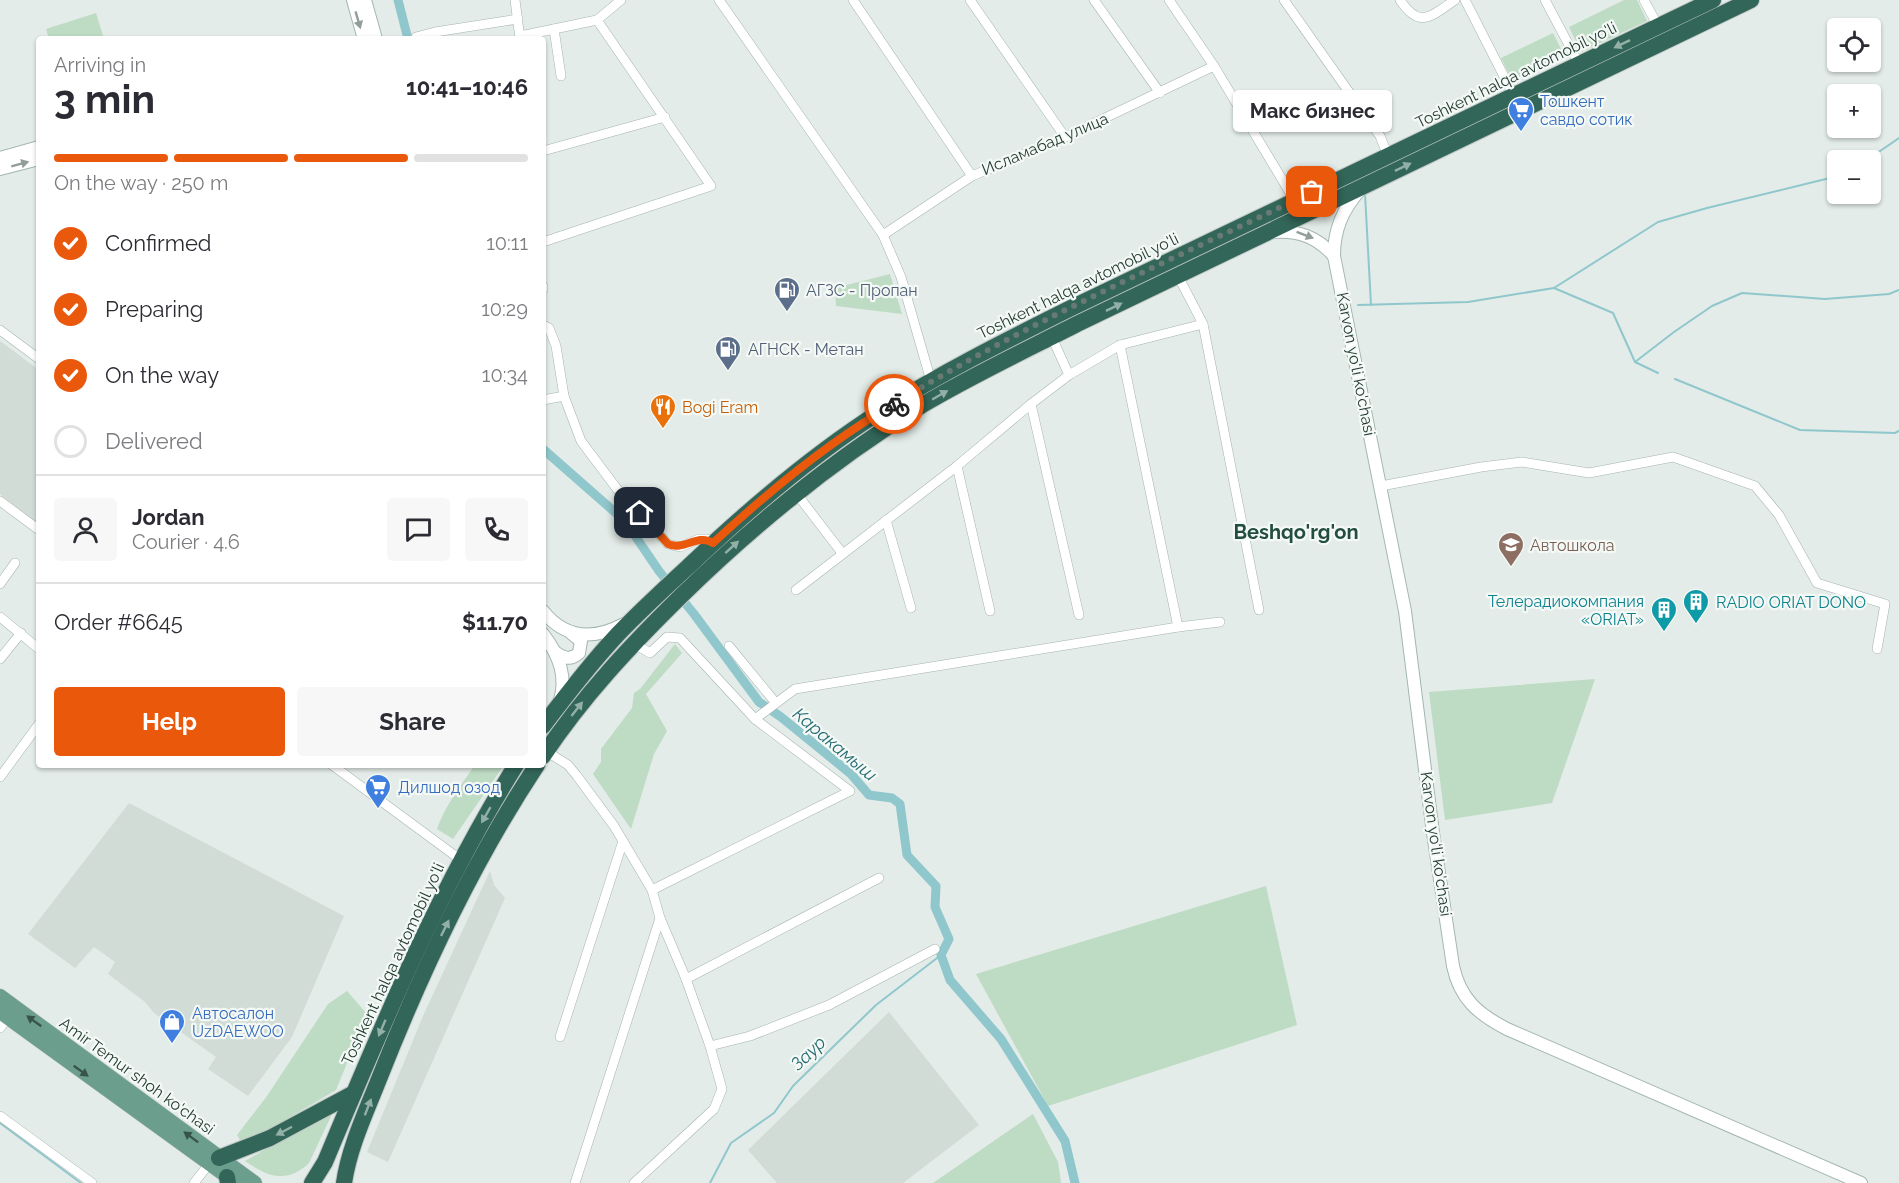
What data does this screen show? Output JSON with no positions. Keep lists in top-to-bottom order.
{
  "streets": {
    "highway": ["Toshkent halqa avtomobil yo'li"],
    "main road": ["Amir Temur shoh ko'chasi"],
    "street": ["Исламабад улица", "Karvon yo‘li ko'chasi"]
  },
  "crossings": [
    ["Toshkent halqa avtomobil yo'li", "Karvon yo‘li ko'chasi"]
  ],
  "districts": ["Beshqo'rg'on"],
  "water": ["Каракамыш", "Заур"],
  "places": {
    "supermarket": ["Тошкент савдо сотик", "Дилшод озод"],
    "other": ["Макс бизнес"],
    "fuel station": ["АГЗС - Пропан", "АГНСК - Метан"],
    "restaurant": ["Bogi Eram"],
    "school or university": ["Автошкола"],
    "building": ["RADIO ORIAT DONO", "Телерадиокомпания «ORIAT»"],
    "shop": ["Автосалон UzDAEWOO"]
  },
  "page": {
    "map_buttons": ["+", "−"],
    "heading": ["3 min", "Arriving in", "10:41–10:46"],
    "panel": [
      "Jordan",
      "Courier · 4.6",
      "Order #6645",
      "$11.70"
    ],
    "bubble": "Макс бизнес",
    "bar": "On the way · 250 m",
    "list": [
      ["Confirmed", "10:11"],
      ["Preparing", "10:29"],
      ["On the way", "10:34"],
      "Delivered"
    ],
    "buttons": ["Help", "Share"]
  }
}
